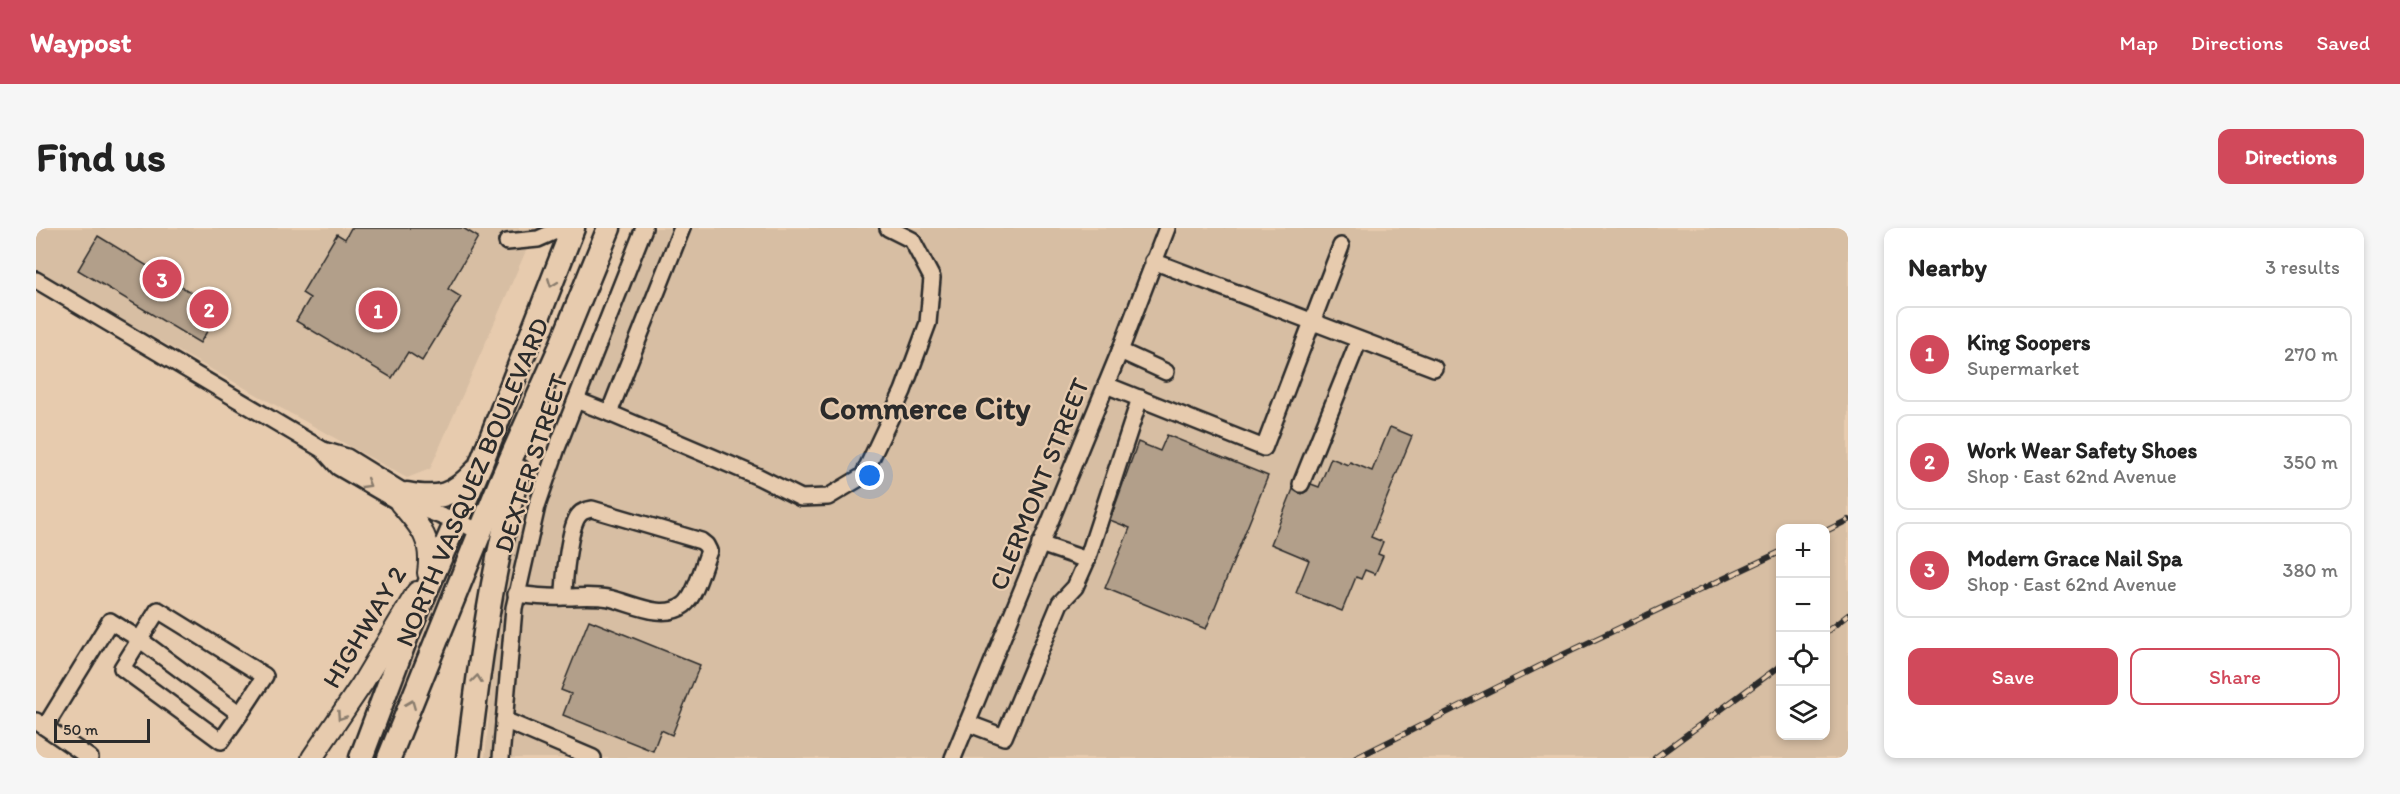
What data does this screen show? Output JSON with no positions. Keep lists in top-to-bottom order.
{
  "streets": {
    "highway": ["NORTH VASQUEZ BOULEVARD"],
    "main road": ["HIGHWAY 2"],
    "street": ["DEXTER STREET", "CLERMONT STREET"]
  },
  "crossings": [
    ["NORTH VASQUEZ BOULEVARD", "HIGHWAY 2"]
  ],
  "one_way": ["HIGHWAY 2"],
  "districts": ["Commerce City"],
  "scale_bar": "50 m",
  "page": {
    "header": "Waypost",
    "nav": ["Map", "Directions", "Saved"],
    "buttons": [
      "Directions",
      ["Save", "Share"]
    ],
    "title": "Find us",
    "heading": ["Nearby", "3 results"],
    "pins": ["3", "2", "1"],
    "list": [
      {
        "mark": "1",
        "name": "King Soopers",
        "note": "Supermarket",
        "value": "270 m"
      },
      {
        "mark": "2",
        "name": "Work Wear Safety Shoes",
        "note": "Shop · East 62nd Avenue",
        "value": "350 m"
      },
      {
        "mark": "3",
        "name": "Modern Grace Nail Spa",
        "note": "Shop · East 62nd Avenue",
        "value": "380 m"
      }
    ],
    "map_buttons": ["+", "−"],
    "scale": "50 m"
  }
}
